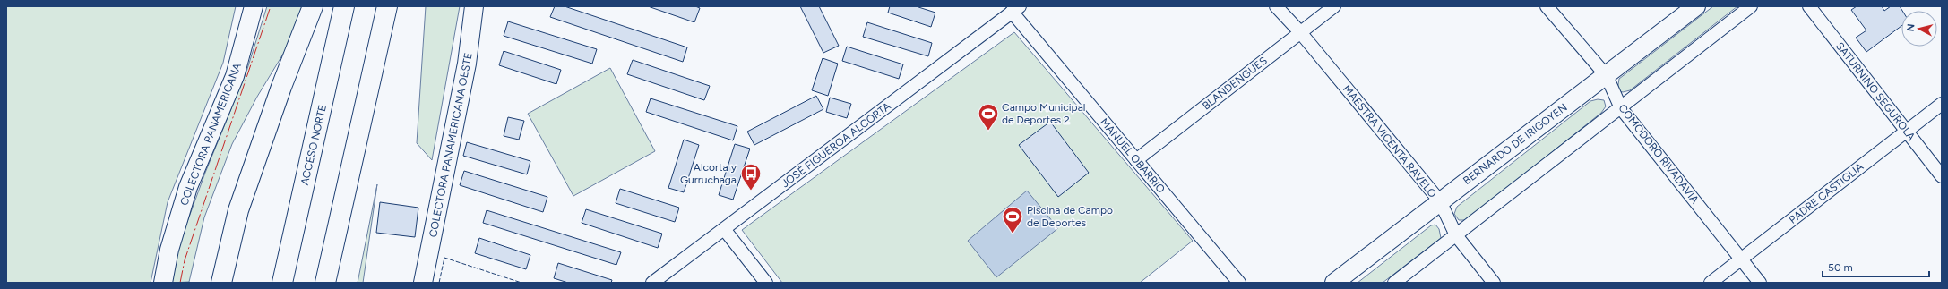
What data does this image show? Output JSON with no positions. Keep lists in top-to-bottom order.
{
  "streets": {
    "highway": ["ACCESO NORTE"],
    "street": [
      "BLANDENGUES",
      "SATURNINO SEGUROLA",
      "COLECTORA PANAMERICANA",
      "MAESTRA VICENTA RAVELO",
      "BERNARDO DE IRIGOYEN",
      "COLECTORA PANAMERICANA OESTE",
      "JOSÉ FIGUEROA ALCORTA",
      "COMODORO RIVADAVIA",
      "MANUEL OBARRIO",
      "PADRE CASTIGLIA"
    ]
  },
  "crossings": [
    ["BLANDENGUES", "MAESTRA VICENTA RAVELO"],
    ["BLANDENGUES", "MANUEL OBARRIO"],
    ["SATURNINO SEGUROLA", "PADRE CASTIGLIA"],
    ["MAESTRA VICENTA RAVELO", "BERNARDO DE IRIGOYEN"],
    ["BERNARDO DE IRIGOYEN", "COMODORO RIVADAVIA"],
    ["JOSÉ FIGUEROA ALCORTA", "MANUEL OBARRIO"],
    ["COMODORO RIVADAVIA", "PADRE CASTIGLIA"]
  ],
  "places": {
    "sports": ["Campo Municipal de Deportes 2", "Piscina de Campo de Deportes"],
    "bus stop": ["Alcorta y Gurruchaga"]
  },
  "scale_bar": "50 m",
  "north": "left"
}
